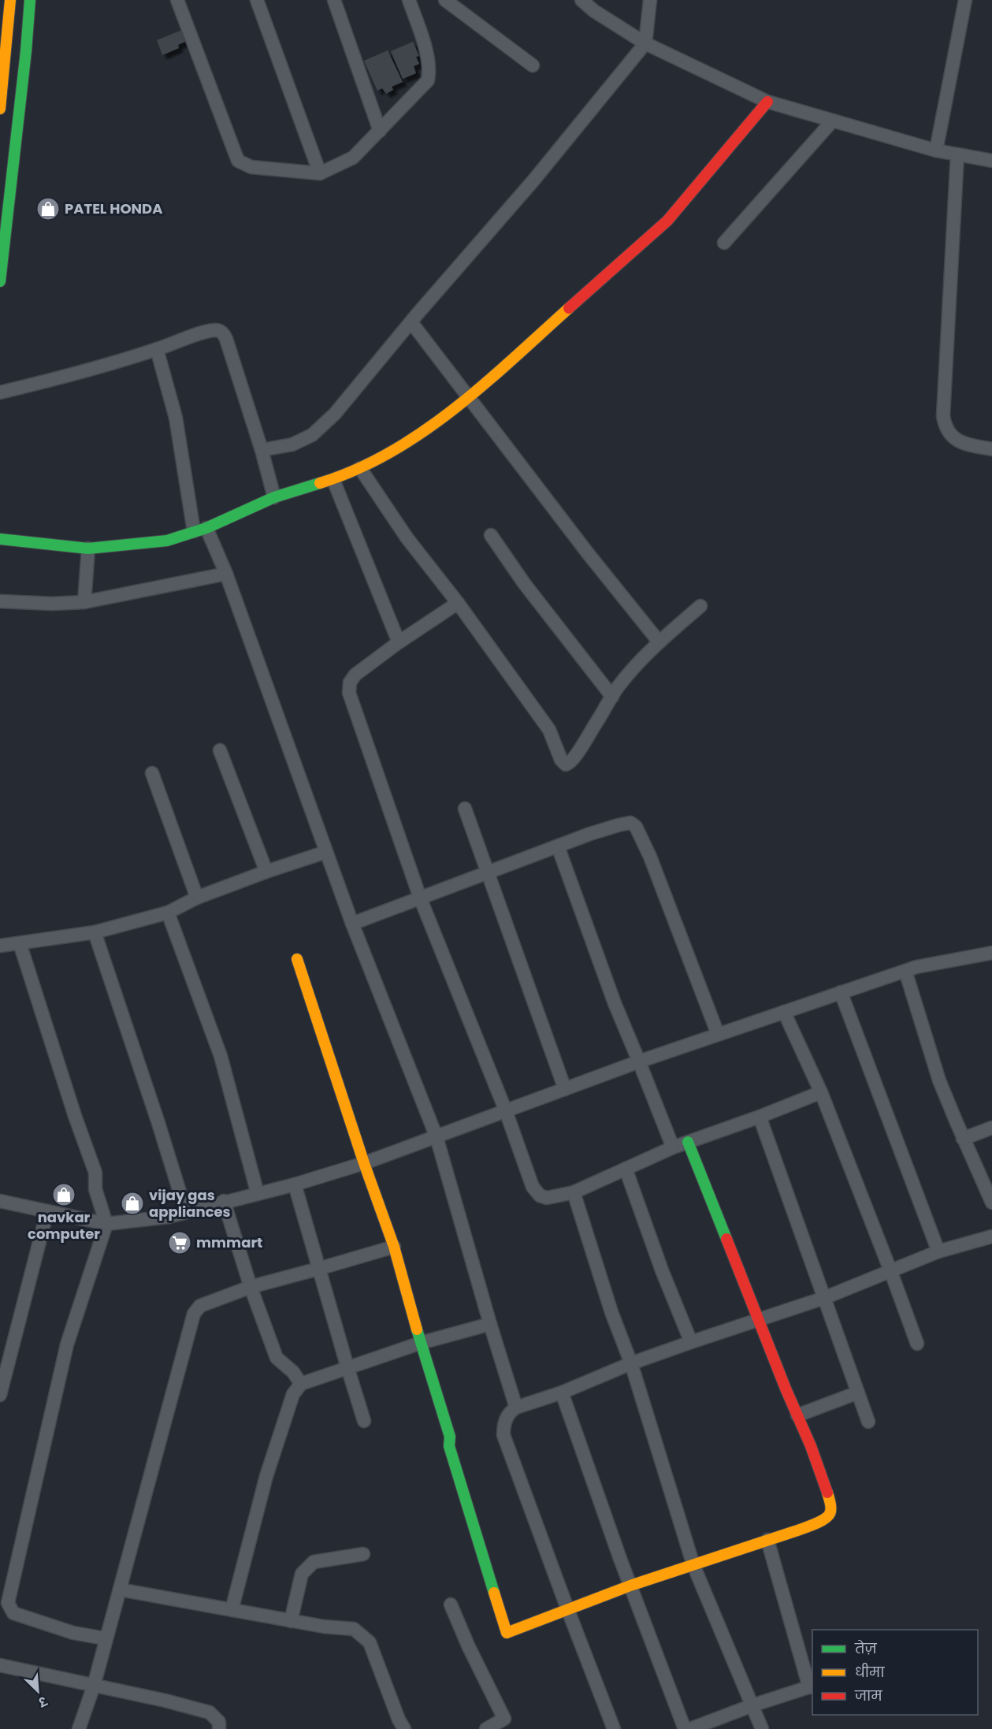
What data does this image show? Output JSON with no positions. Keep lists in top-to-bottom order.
{
  "places": {
    "shop": ["PATEL HONDA", "navkar computer", "vijay gas appliances"],
    "supermarket": ["mmmart"]
  },
  "legend": ["तेज़", "धीमा", "जाम"],
  "north": "bottom right"
}
